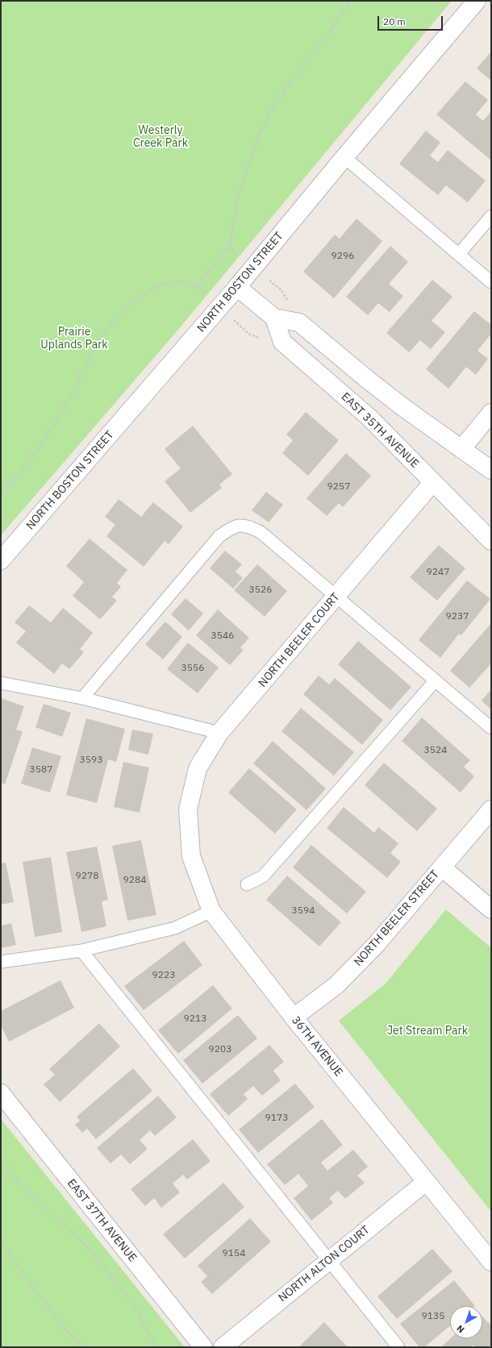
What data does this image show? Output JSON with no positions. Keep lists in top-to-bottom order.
{
  "streets": {
    "street": [
      "NORTH BOSTON STREET",
      "EAST 35TH AVENUE",
      "NORTH BEELER COURT",
      "NORTH BEELER STREET",
      "36TH AVENUE",
      "EAST 37TH AVENUE",
      "NORTH ALTON COURT"
    ]
  },
  "crossings": [
    ["EAST 35TH AVENUE", "NORTH BEELER COURT"],
    ["NORTH BEELER COURT", "36TH AVENUE"],
    ["NORTH BEELER STREET", "36TH AVENUE"],
    ["36TH AVENUE", "NORTH ALTON COURT"]
  ],
  "parks": ["Westerly Creek Park", "Prairie Uplands Park", "Jet Stream Park"],
  "house_numbers": [
    "9296",
    "9257",
    "9247",
    "3526",
    "9237",
    "3546",
    "3556",
    "3524",
    "3593",
    "3587",
    "9278",
    "9284",
    "3594",
    "9223",
    "9213",
    "9203",
    "9173",
    "9154",
    "9135"
  ],
  "scale_bar": "20 m",
  "north": "bottom left"
}
